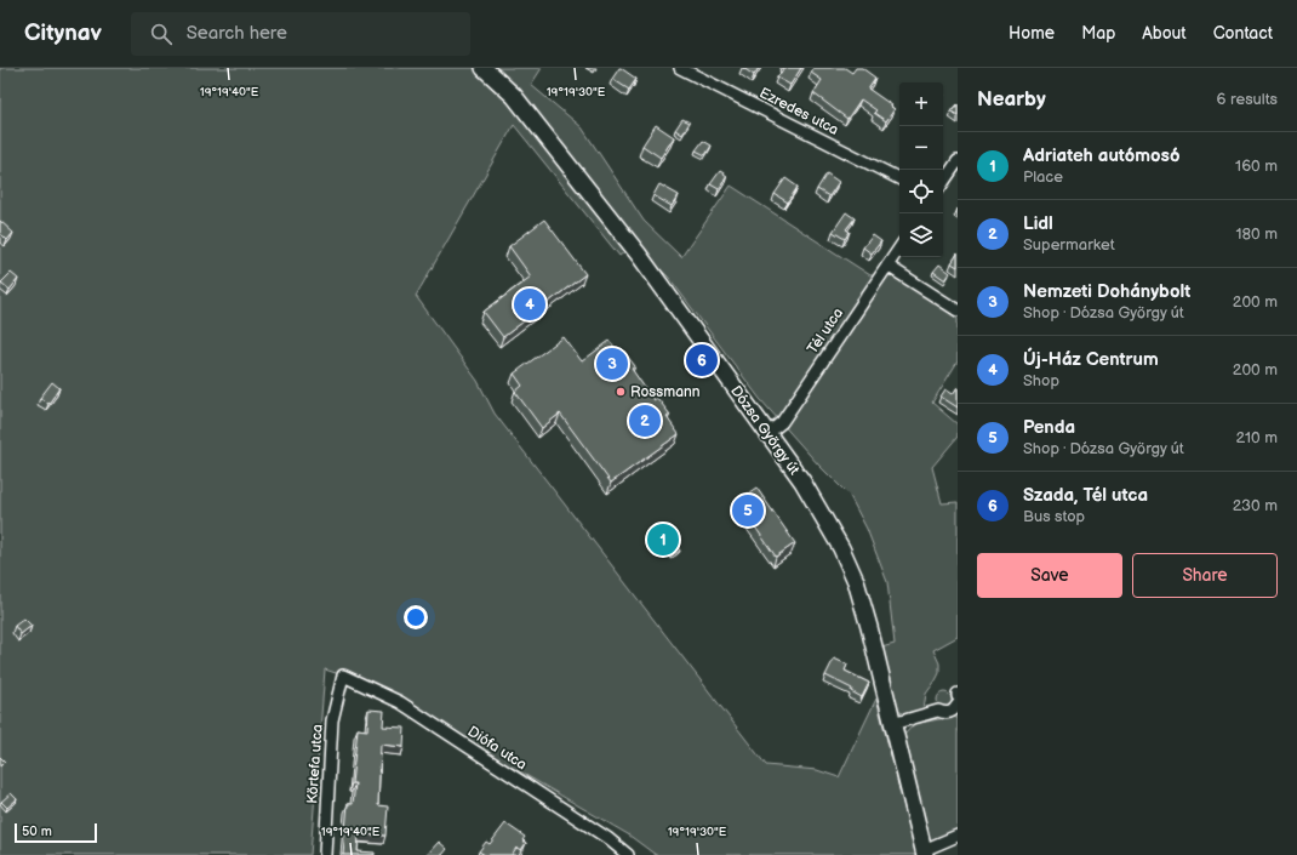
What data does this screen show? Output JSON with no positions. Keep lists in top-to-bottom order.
{
  "streets": {
    "main road": ["Dózsa György út"],
    "street": [
      "Ezredes utca",
      "Tél utca",
      "Diófa utca",
      "Körtefa utca"
    ]
  },
  "crossings": [
    ["Tél utca", "Dózsa György út"],
    ["Diófa utca", "Körtefa utca"]
  ],
  "places": ["Rossmann"],
  "scale_bar": "50 m",
  "page": {
    "header": "Citynav",
    "search": "Search here",
    "nav": [
      "Home",
      "Map",
      "About",
      "Contact"
    ],
    "heading": ["Nearby", "6 results"],
    "map_buttons": ["+", "−"],
    "list": [
      {
        "mark": "1",
        "name": "Adriateh autómosó",
        "note": "Place",
        "value": "160 m"
      },
      {
        "mark": "2",
        "name": "Lidl",
        "note": "Supermarket",
        "value": "180 m"
      },
      {
        "mark": "3",
        "name": "Nemzeti Dohánybolt",
        "note": "Shop · Dózsa György út",
        "value": "200 m"
      },
      {
        "mark": "4",
        "name": "Új-Ház Centrum",
        "note": "Shop",
        "value": "200 m"
      },
      {
        "mark": "5",
        "name": "Penda",
        "note": "Shop · Dózsa György út",
        "value": "210 m"
      },
      {
        "mark": "6",
        "name": "Szada, Tél utca",
        "note": "Bus stop",
        "value": "230 m"
      }
    ],
    "pins": [
      "4",
      "6",
      "3",
      "2",
      "5",
      "1"
    ],
    "buttons": ["Save", "Share"],
    "scale": "50 m"
  },
  "coordinates": ["19°19'40\"E", "19°19'30\"E"]
}
